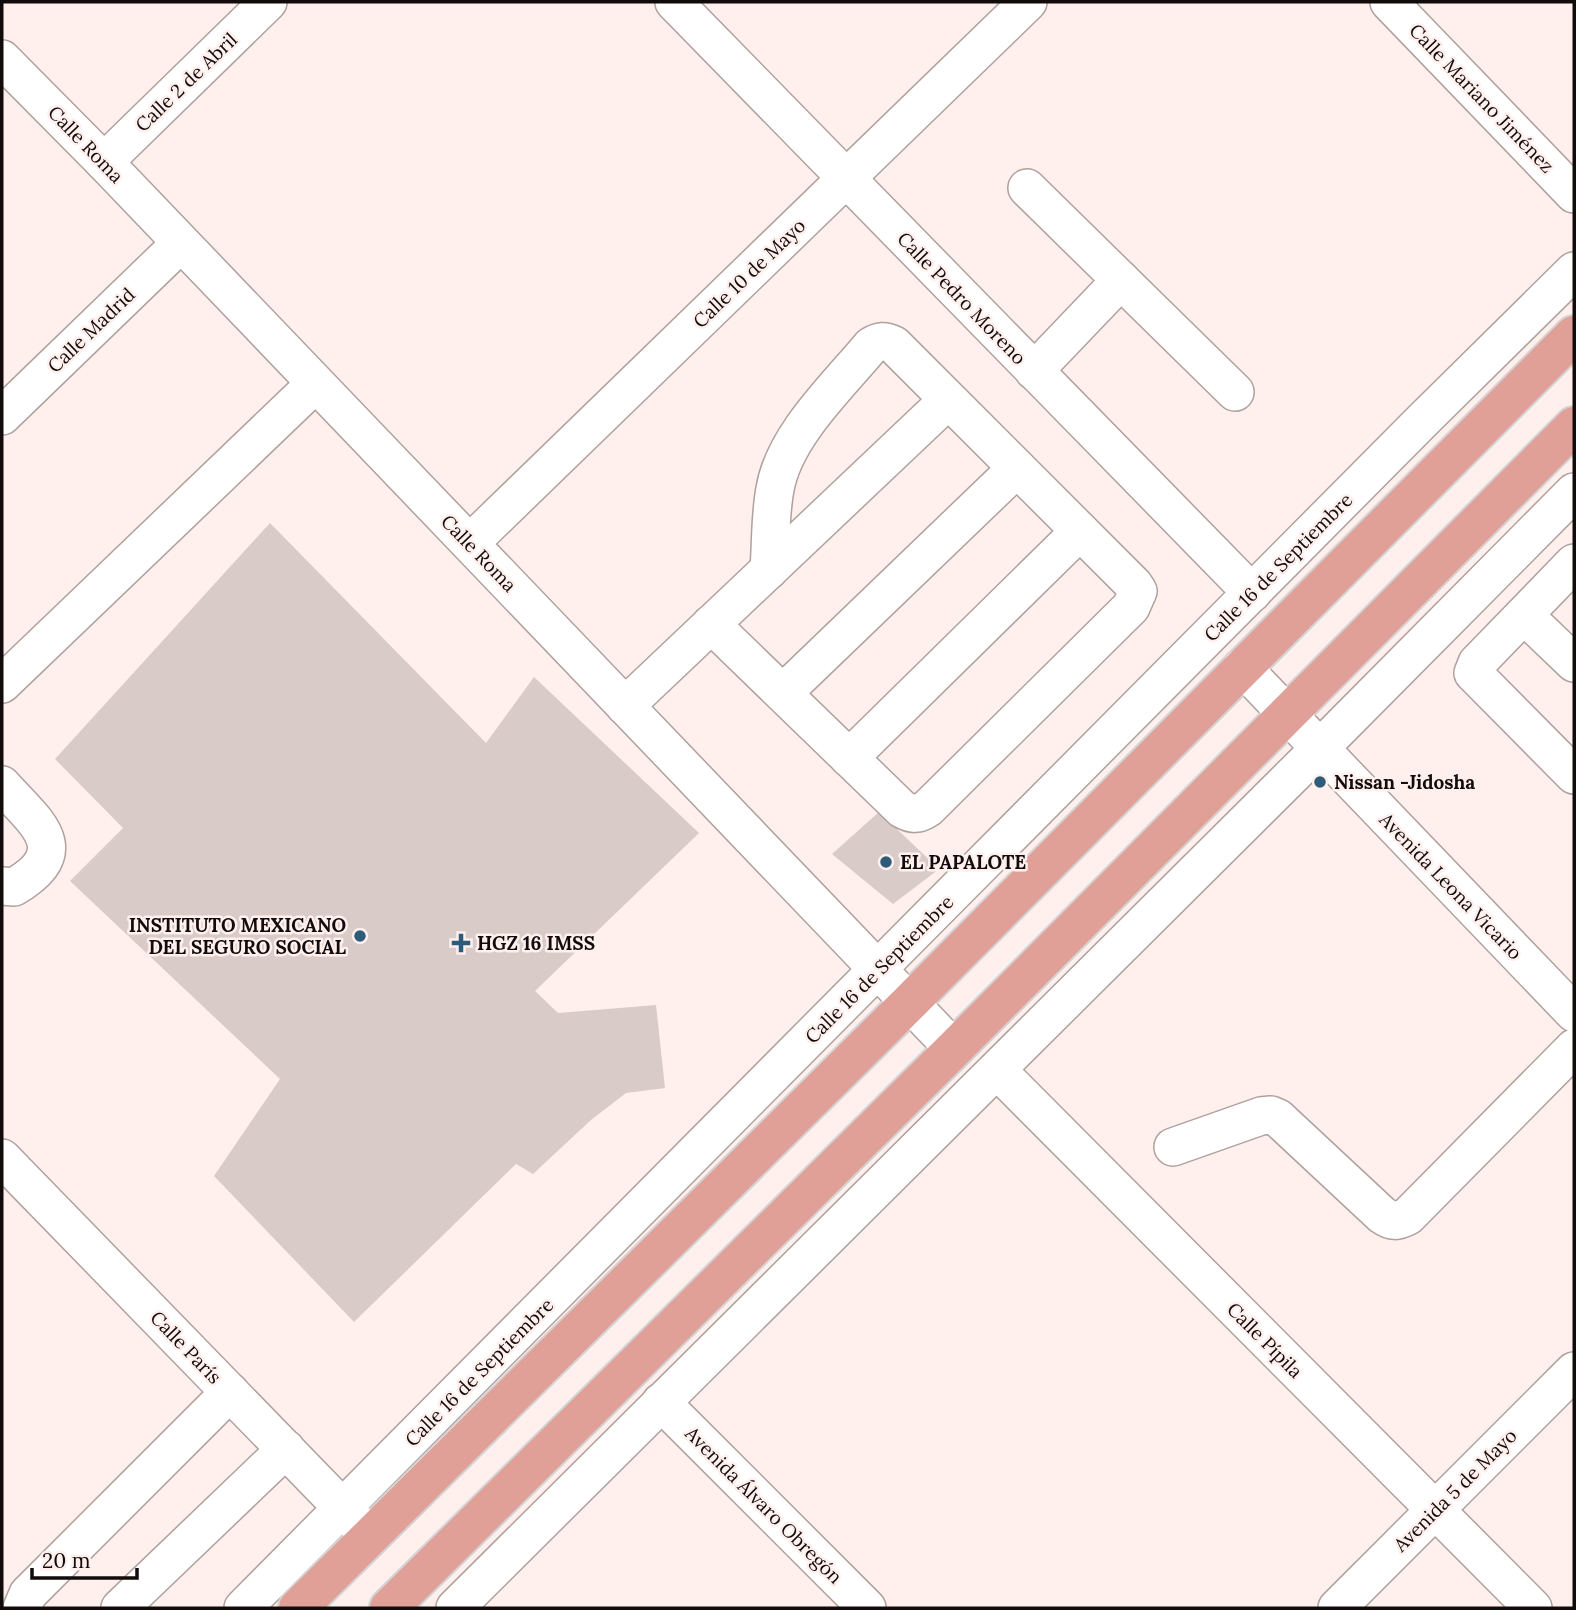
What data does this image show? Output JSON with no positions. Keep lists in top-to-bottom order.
{
  "streets": {
    "main road": ["Calle 16 de Septiembre"],
    "street": [
      "Calle 2 de Abril",
      "Calle Mariano Jiménez",
      "Calle Roma",
      "Calle 10 de Mayo",
      "Calle Pedro Moreno",
      "Calle Madrid",
      "Avenida Leona Vicario",
      "Calle Pípila",
      "Calle París",
      "Avenida 5 de Mayo",
      "Avenida Álvaro Obregón"
    ]
  },
  "crossings": [
    ["Calle 2 de Abril", "Calle Roma"],
    ["Calle Roma", "Calle 10 de Mayo"],
    ["Calle Roma", "Calle Madrid"],
    ["Calle Roma", "Calle 16 de Septiembre"],
    ["Calle 10 de Mayo", "Calle Pedro Moreno"],
    ["Calle Pedro Moreno", "Calle 16 de Septiembre"],
    ["Calle 16 de Septiembre", "Avenida Leona Vicario"],
    ["Calle 16 de Septiembre", "Calle París"],
    ["Calle Pípila", "Avenida 5 de Mayo"]
  ],
  "places": {
    "other": ["Nissan -Jidosha", "EL PAPALOTE", "INSTITUTO MEXICANO DEL SEGURO SOCIAL"],
    "health": ["HGZ 16 IMSS"]
  },
  "scale_bar": "20 m"
}
